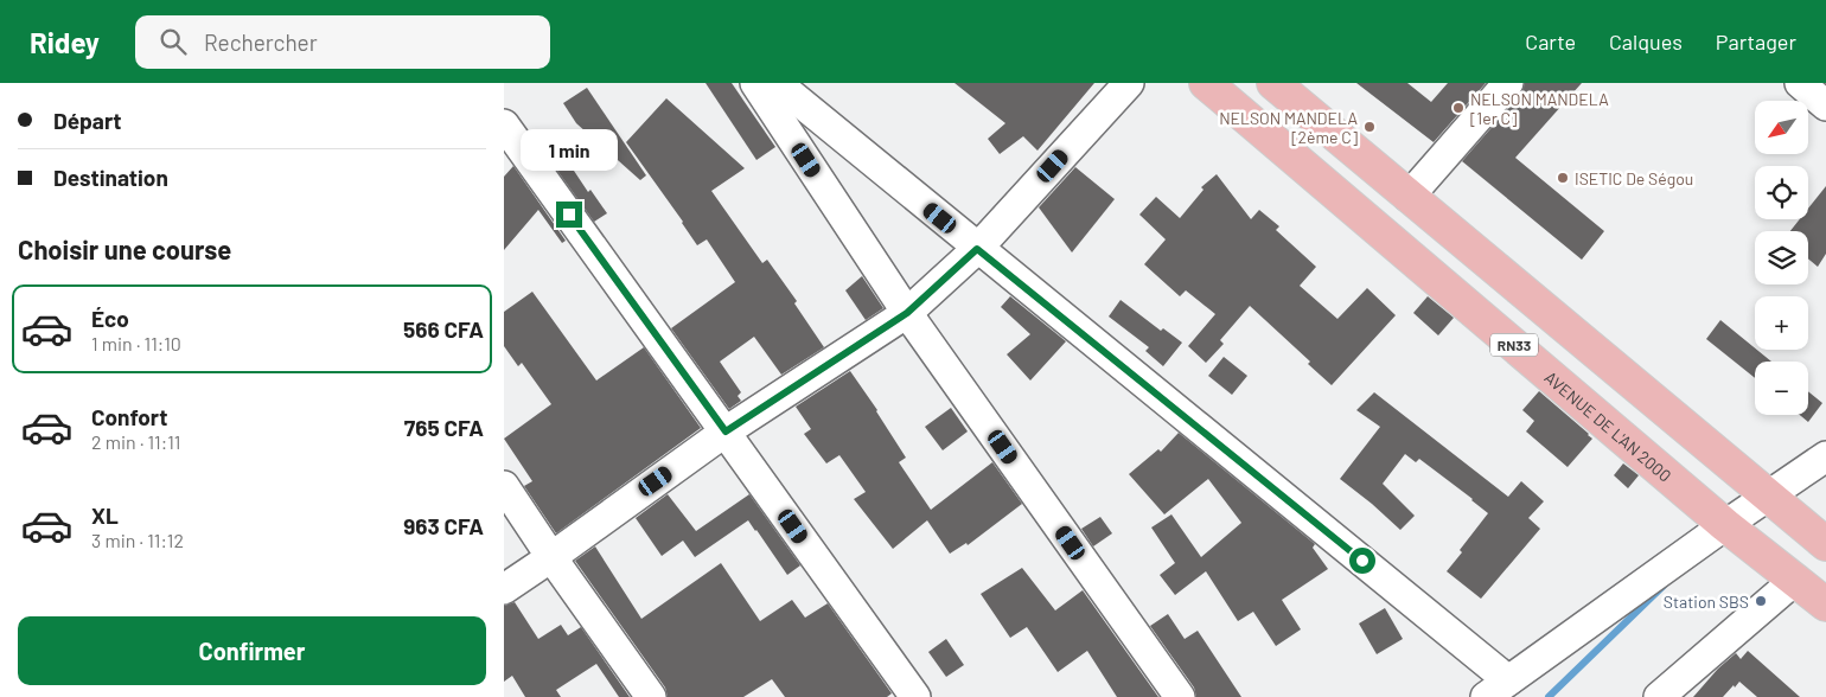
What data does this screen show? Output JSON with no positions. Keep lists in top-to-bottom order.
{
  "streets": {
    "main road": ["RN33", "AVENUE DE L'AN 2000"]
  },
  "places": [
    "NELSON MANDELA [1er C]",
    "NELSON MANDELA [2ème C]",
    "ISETIC De Ségou",
    "Station SBS"
  ],
  "north": "bottom left",
  "page": {
    "header": "Ridey",
    "search": "Rechercher",
    "nav": ["Carte", "Calques", "Partager"],
    "banner": ["Départ", "Destination"],
    "map_buttons": ["+", "−"],
    "bubble": "1 min",
    "heading": "Choisir une course",
    "list": [
      {
        "name": "Éco",
        "note": "1 min · 11:10",
        "value": "566 CFA"
      },
      {
        "name": "Confort",
        "note": "2 min · 11:11",
        "value": "765 CFA"
      },
      {
        "name": "XL",
        "note": "3 min · 11:12",
        "value": "963 CFA"
      }
    ],
    "buttons": "Confirmer"
  }
}
